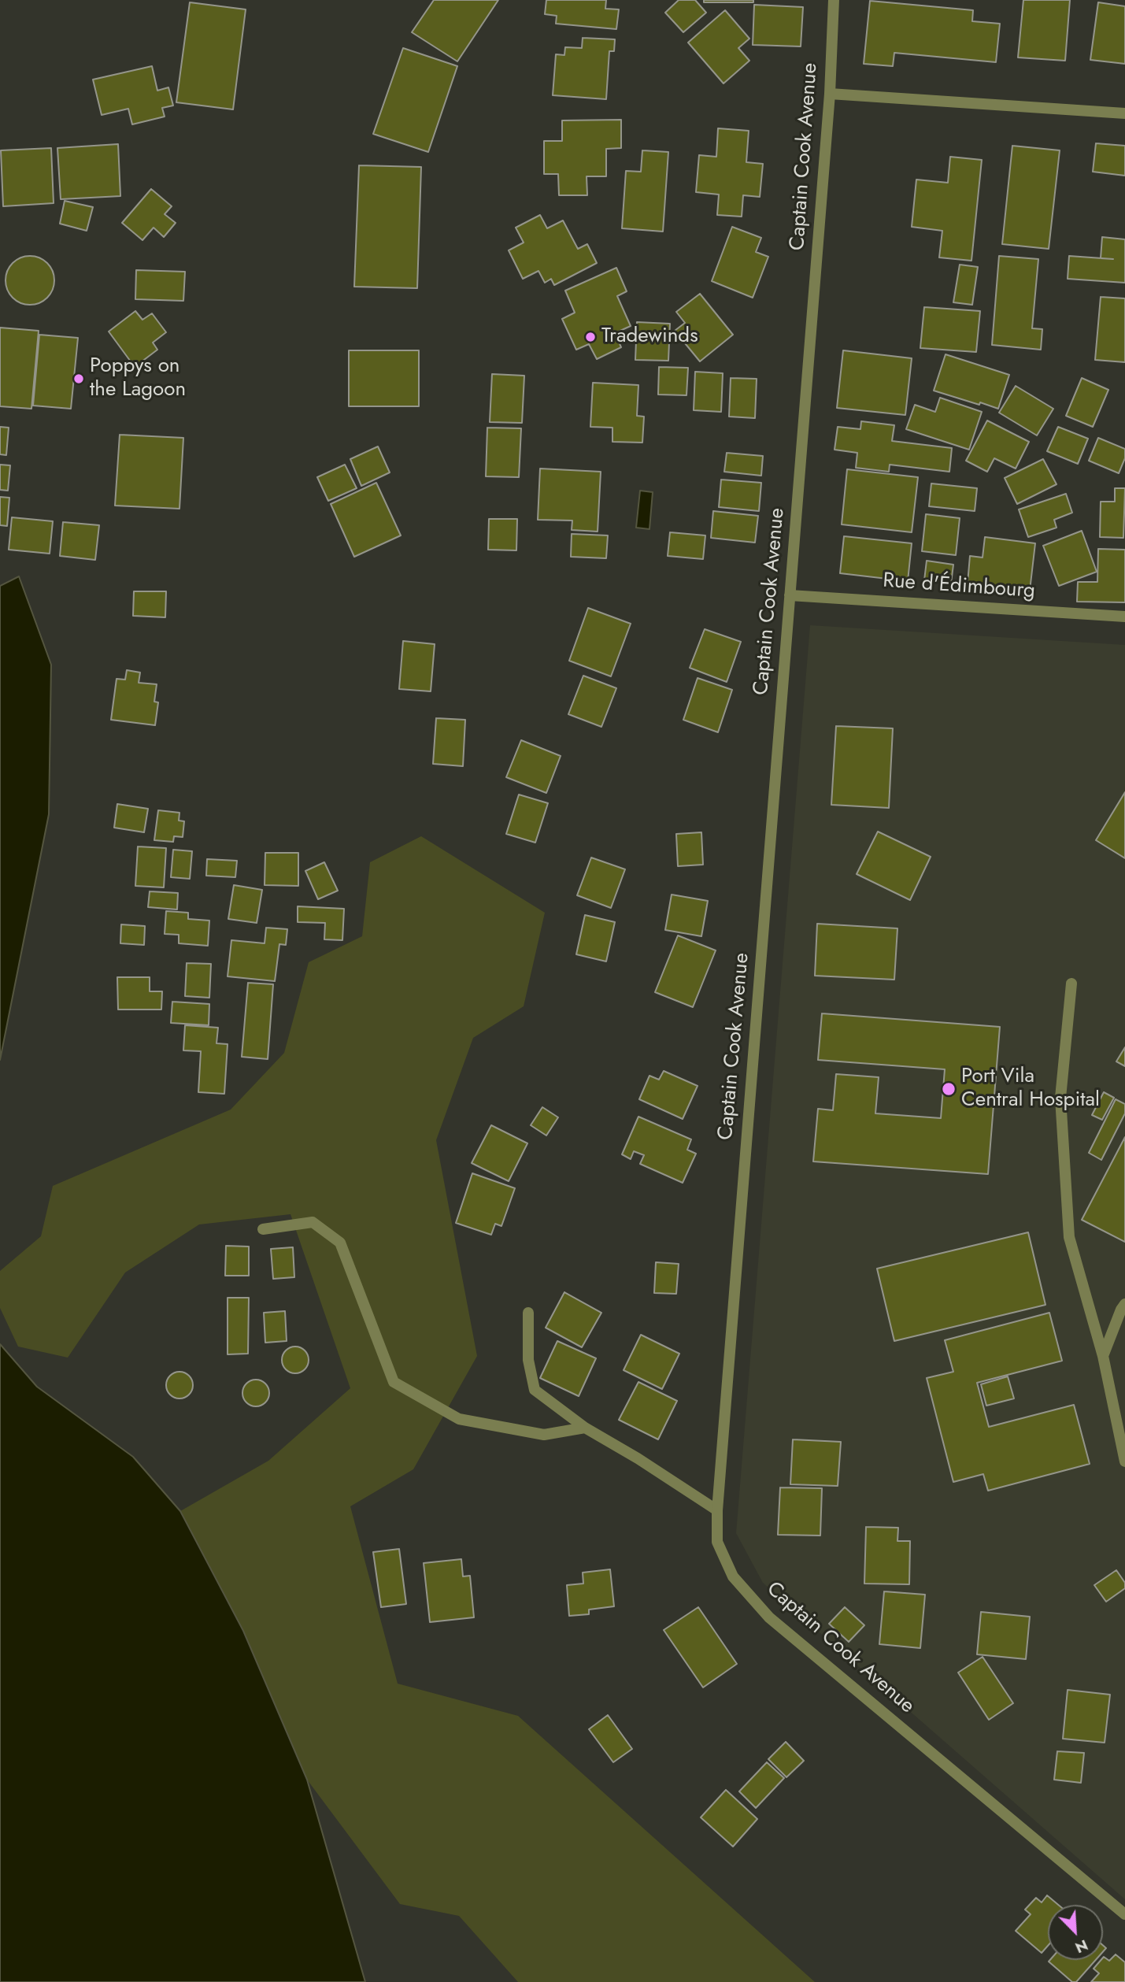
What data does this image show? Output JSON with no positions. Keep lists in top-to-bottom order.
{
  "streets": {
    "street": ["Captain Cook Avenue", "Rue d'Édimbourg"]
  },
  "crossings": [
    ["Captain Cook Avenue", "Rue d'Édimbourg"]
  ],
  "places": ["Tradewinds", "Poppys on the Lagoon", "Port Vila Central Hospital"],
  "north": "bottom right"
}
